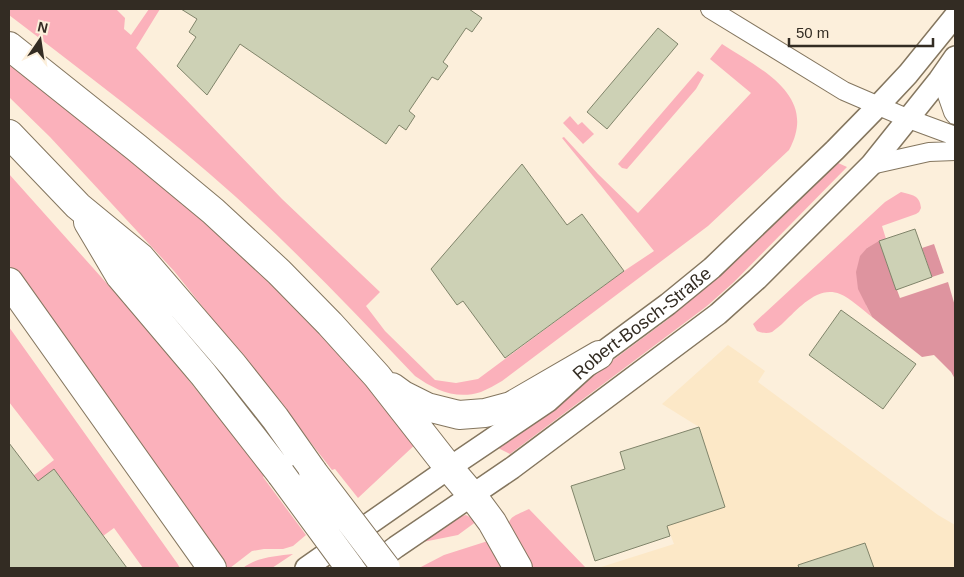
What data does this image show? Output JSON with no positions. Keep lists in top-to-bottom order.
{
  "streets": {
    "street": ["Robert-Bosch-Straße"]
  },
  "scale_bar": "50 m",
  "north": "top"
}
